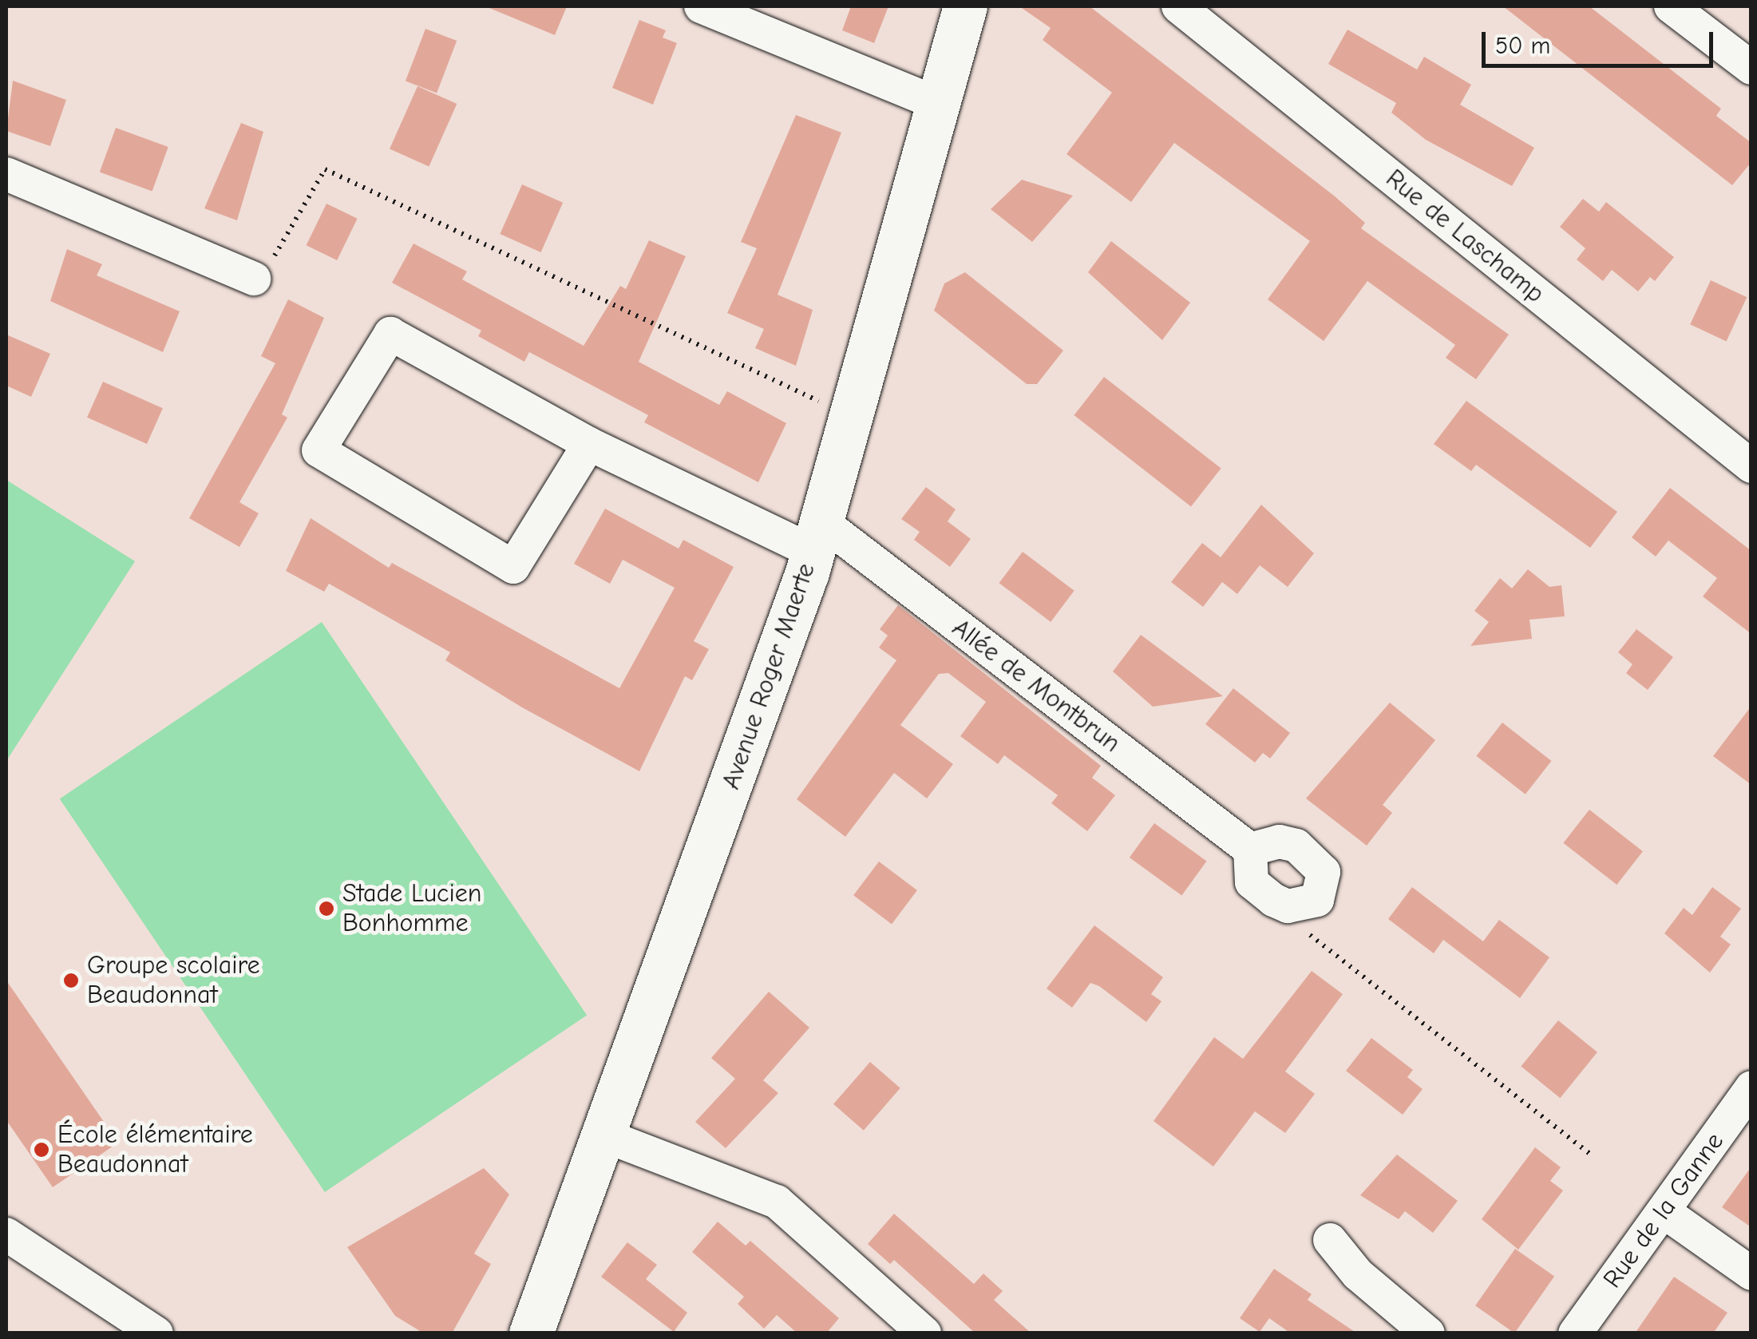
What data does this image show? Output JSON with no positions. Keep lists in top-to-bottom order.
{
  "streets": {
    "main road": ["Avenue Roger Maerte"],
    "street": ["Rue de Laschamp", "Allée de Montbrun", "Rue de la Ganne"]
  },
  "crossings": [
    ["Avenue Roger Maerte", "Allée de Montbrun"]
  ],
  "places": ["Stade Lucien Bonhomme", "Groupe scolaire Beaudonnat", "École élémentaire Beaudonnat"],
  "scale_bar": "50 m"
}
